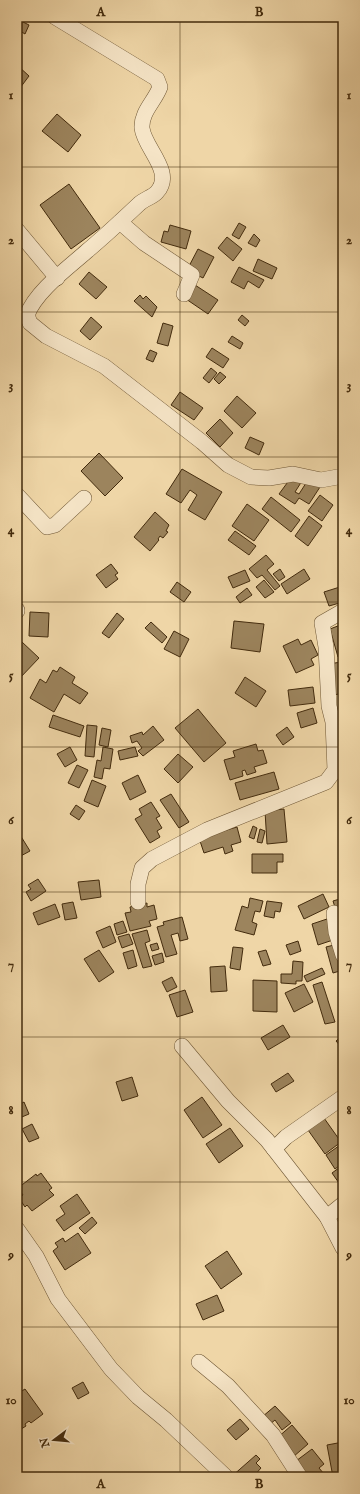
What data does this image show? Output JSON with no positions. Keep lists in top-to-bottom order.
{
  "north": "left",
  "grid": {
    "columns": ["A", "B"],
    "rows": [
      "1",
      "2",
      "3",
      "4",
      "5",
      "6",
      "7",
      "8",
      "9",
      "10"
    ]
  }
}
